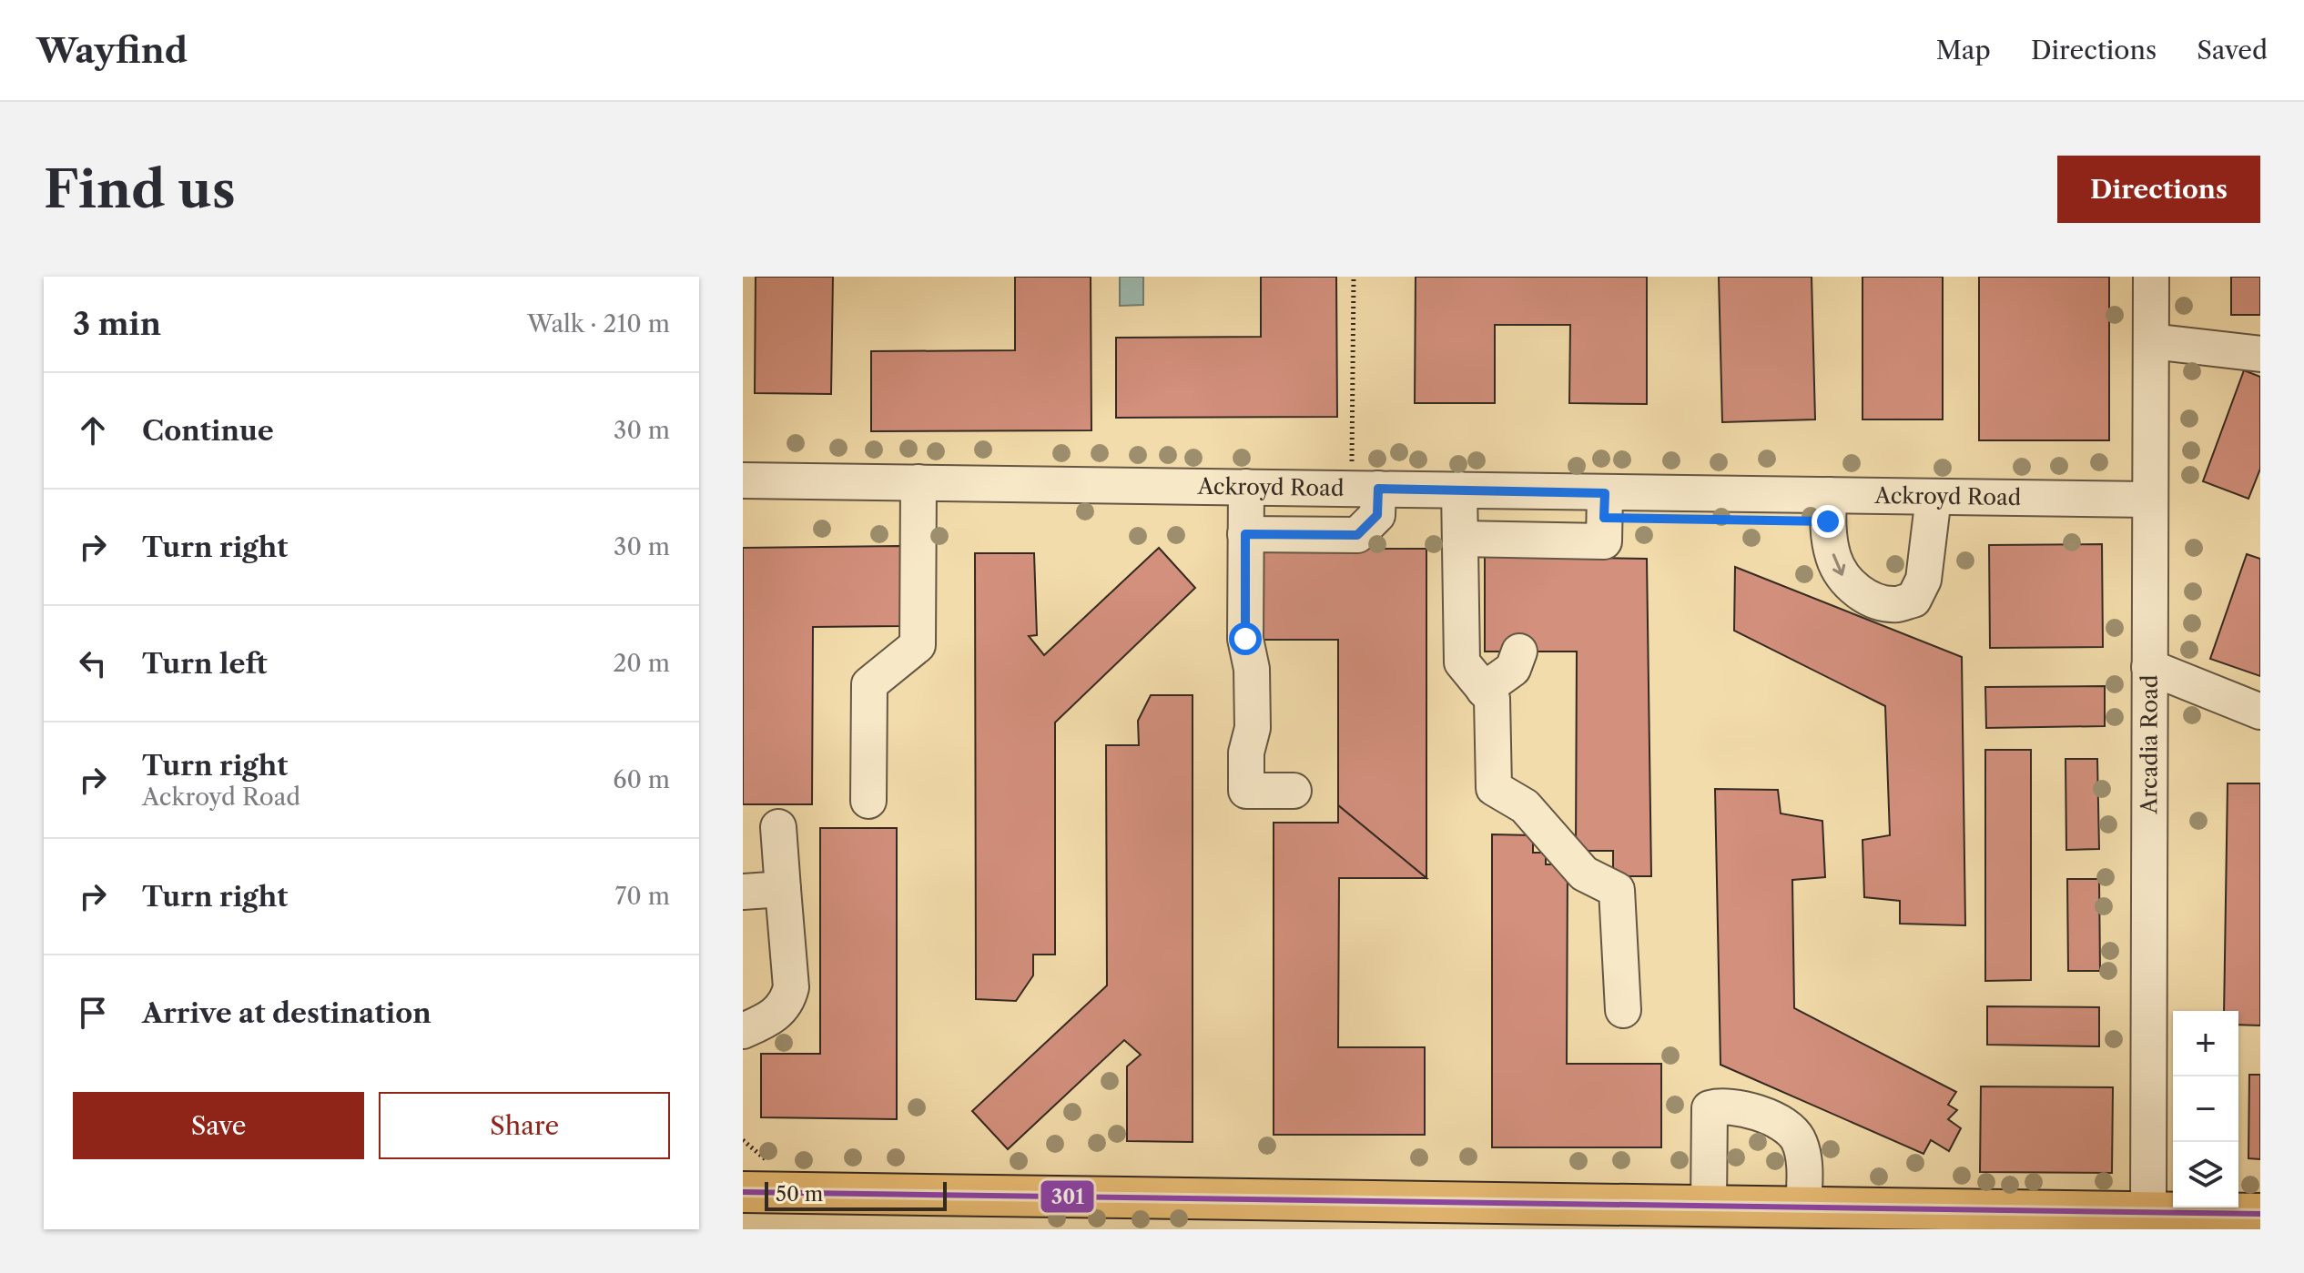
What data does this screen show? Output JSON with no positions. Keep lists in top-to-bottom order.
{
  "streets": {
    "street": ["Ackroyd Road", "Arcadia Road"]
  },
  "crossings": [
    ["Ackroyd Road", "Arcadia Road"]
  ],
  "lines": ["transit line 301"],
  "scale_bar": "50 m",
  "page": {
    "header": "Wayfind",
    "nav": ["Map", "Directions", "Saved"],
    "buttons": [
      "Directions",
      ["Save", "Share"]
    ],
    "title": "Find us",
    "heading": ["3 min", "Walk · 210 m"],
    "list": [
      ["Continue", "30 m"],
      ["Turn right", "30 m"],
      ["Turn left", "20 m"],
      ["Turn right", "Ackroyd Road", "60 m"],
      ["Turn right", "70 m"],
      "Arrive at destination"
    ],
    "map_buttons": ["+", "−"],
    "scale": "50 m"
  }
}
